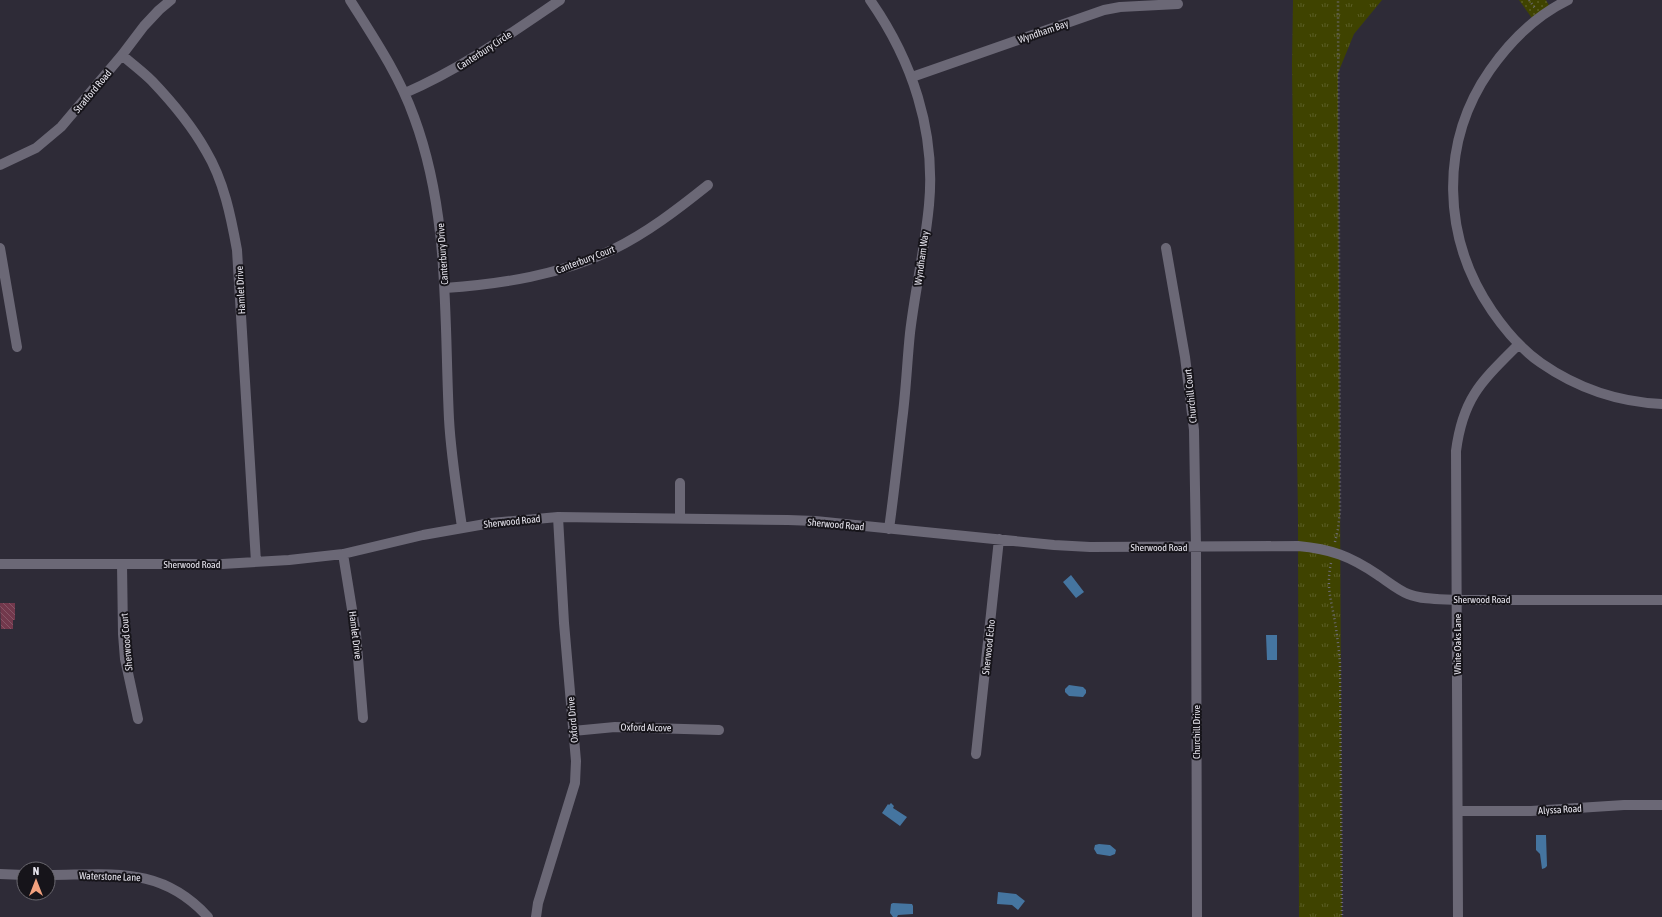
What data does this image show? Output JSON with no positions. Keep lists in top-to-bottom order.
{
  "streets": {
    "street": [
      "Wyndham Bay",
      "Canterbury Circle",
      "Stratford Road",
      "Canterbury Drive",
      "Wyndham Way",
      "Canterbury Court",
      "Hamlet Drive",
      "Churchill Court",
      "Sherwood Road",
      "Sherwood Court",
      "White Oaks Lane",
      "Sherwood Echo",
      "Oxford Drive",
      "Oxford Alcove",
      "Churchill Drive",
      "Alyssa Road",
      "Waterstone Lane"
    ]
  },
  "crossings": [
    ["Wyndham Bay", "Wyndham Way"],
    ["Canterbury Circle", "Canterbury Drive"],
    ["Stratford Road", "Hamlet Drive"],
    ["Canterbury Drive", "Canterbury Court"],
    ["Canterbury Drive", "Sherwood Road"],
    ["Wyndham Way", "Sherwood Road"],
    ["Hamlet Drive", "Sherwood Road"],
    ["Churchill Court", "Sherwood Road"],
    ["Churchill Court", "Churchill Drive"],
    ["Sherwood Road", "Sherwood Court"],
    ["Sherwood Road", "White Oaks Lane"],
    ["Sherwood Road", "Sherwood Echo"],
    ["Sherwood Road", "Oxford Drive"],
    ["Sherwood Road", "Churchill Drive"],
    ["White Oaks Lane", "Alyssa Road"],
    ["Oxford Drive", "Oxford Alcove"]
  ],
  "north": "top"
}
